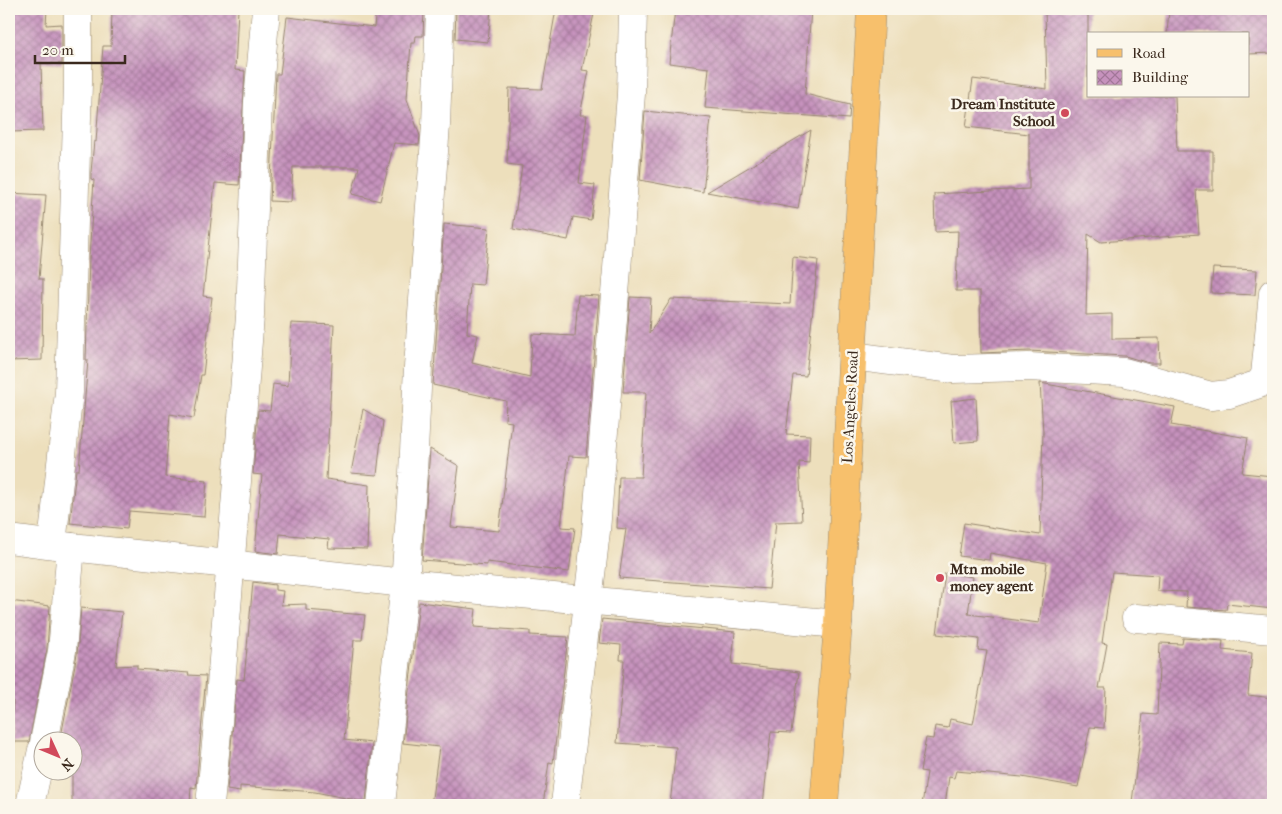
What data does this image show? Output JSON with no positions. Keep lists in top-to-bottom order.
{
  "streets": {
    "main road": ["Los Angeles Road"]
  },
  "places": ["Dream Institute School", "Mtn mobile money agent"],
  "legend": ["Road", "Building"],
  "scale_bar": "20 m",
  "north": "bottom right"
}
